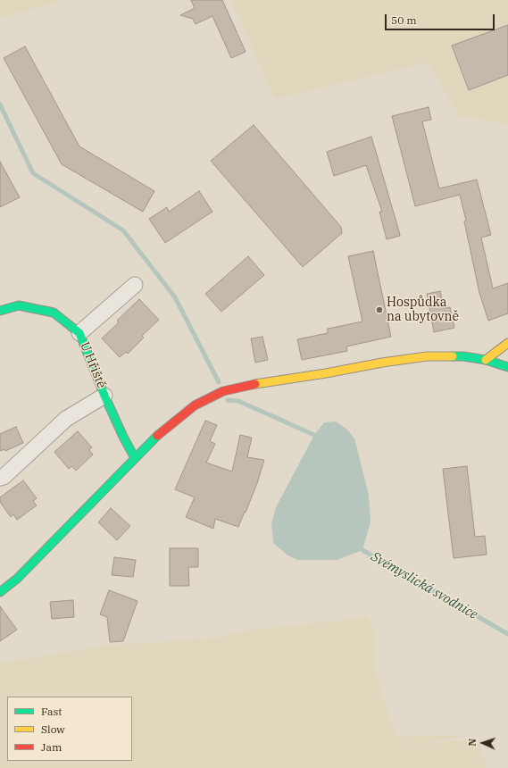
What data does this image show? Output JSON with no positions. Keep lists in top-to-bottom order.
{
  "streets": {
    "street": ["U Hřiště"]
  },
  "water": ["Svémyslická svodnice"],
  "places": ["Hospůdka na ubytovně"],
  "legend": ["Fast", "Slow", "Jam"],
  "scale_bar": "50 m",
  "north": "left"
}
